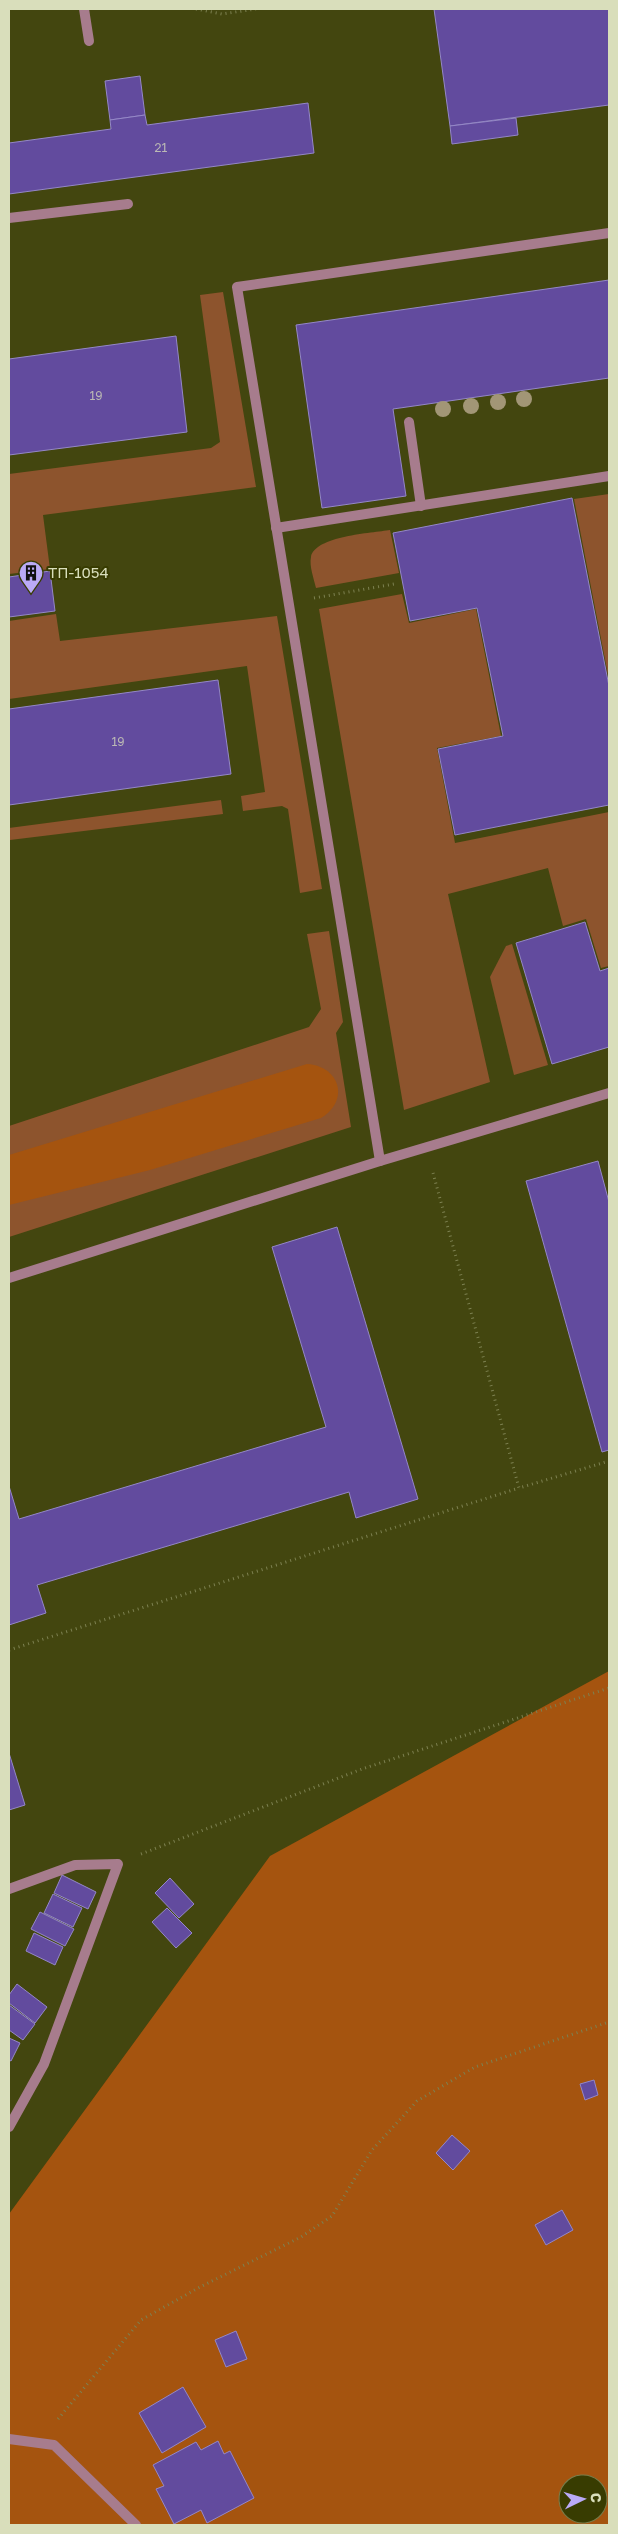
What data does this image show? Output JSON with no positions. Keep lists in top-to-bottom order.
{
  "places": {
    "building": ["ТП-1054"]
  },
  "house_numbers": ["21", "19", "19"],
  "north": "right"
}
